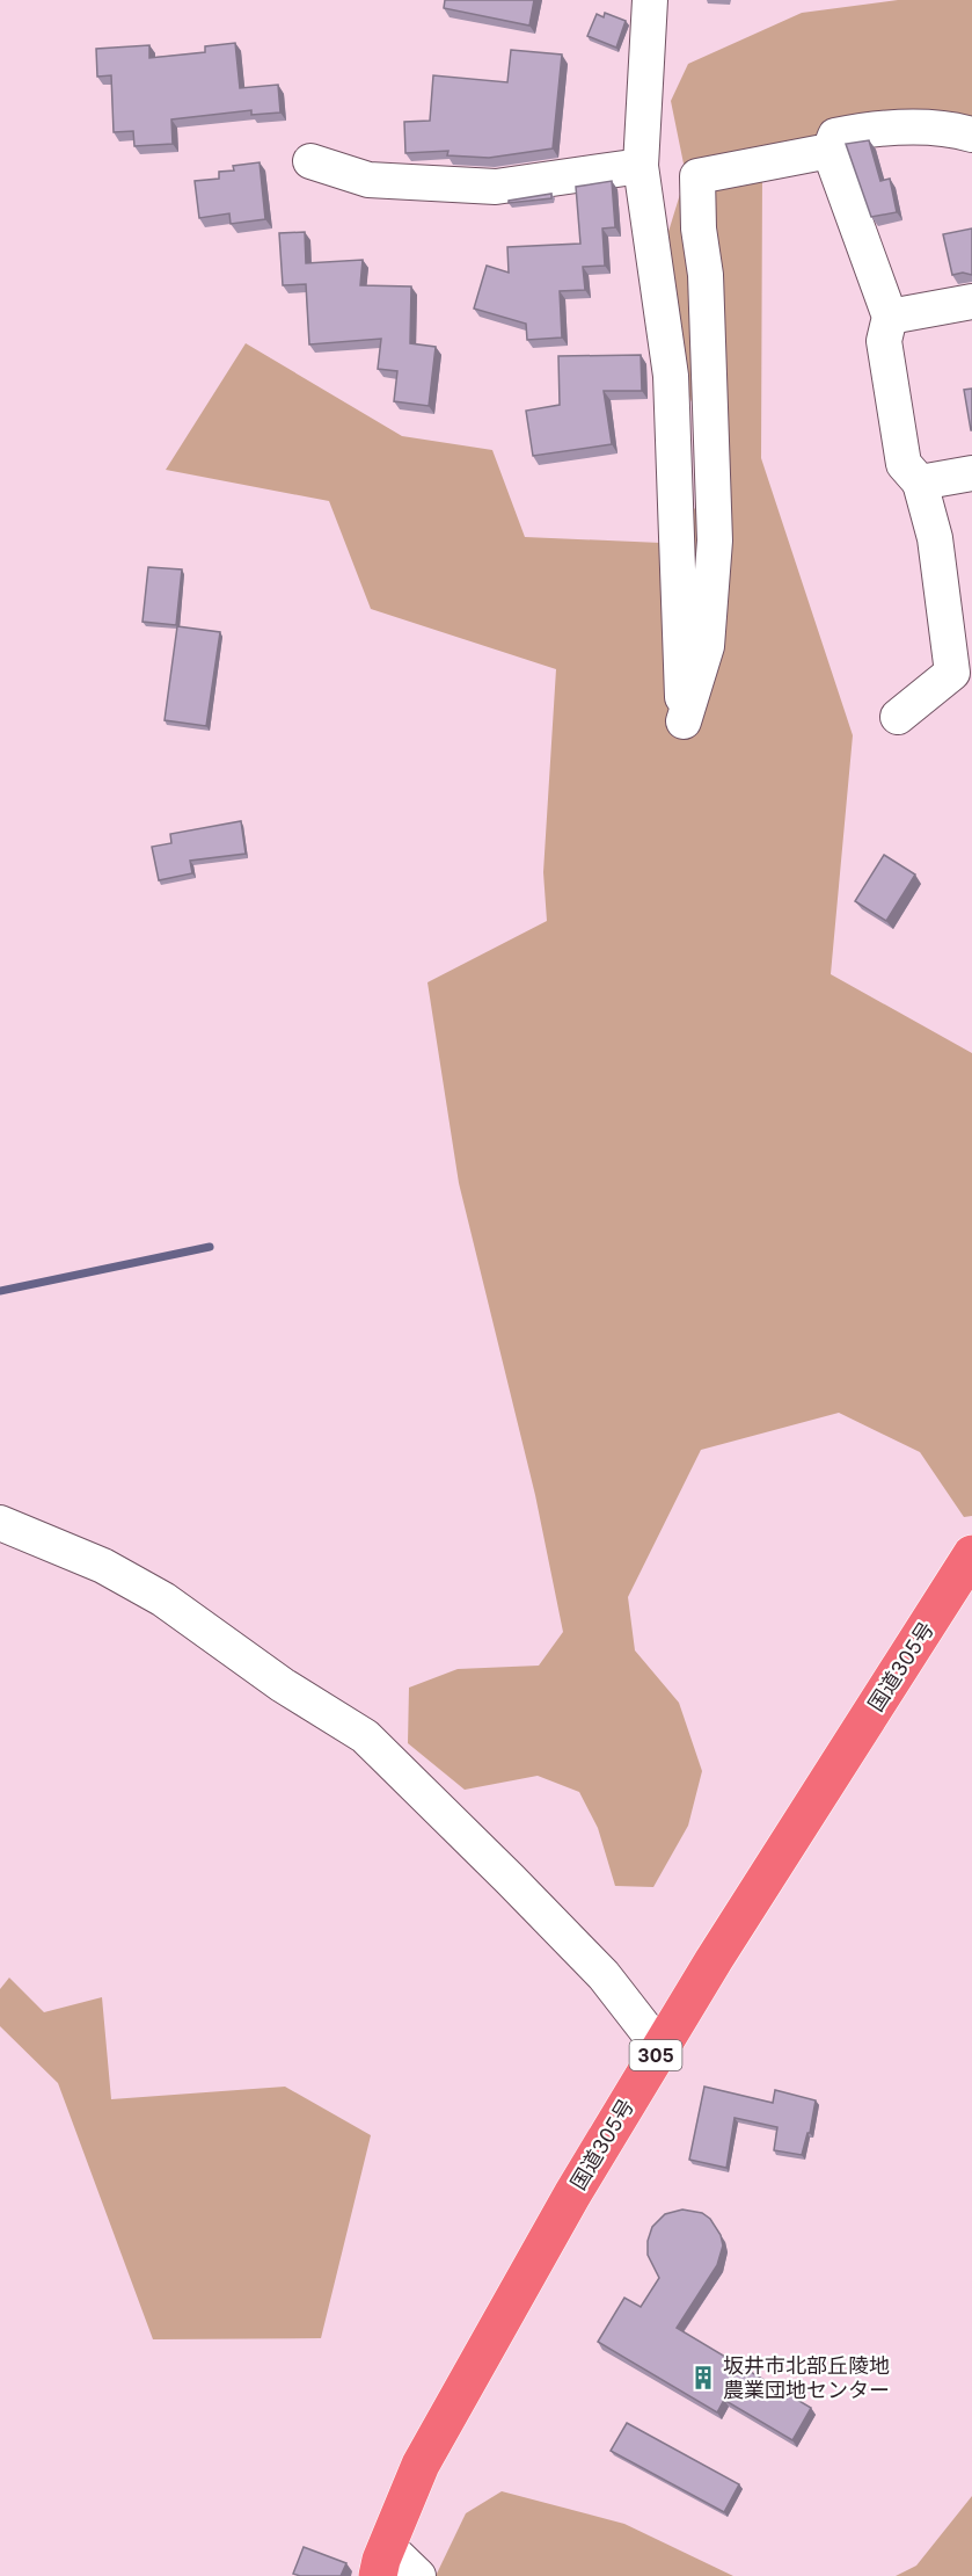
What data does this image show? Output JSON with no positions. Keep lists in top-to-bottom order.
{
  "streets": {
    "highway": ["国道305号", "305"]
  },
  "places": {
    "building": ["坂井市北部丘陵地 農業団地センター"]
  }
}
